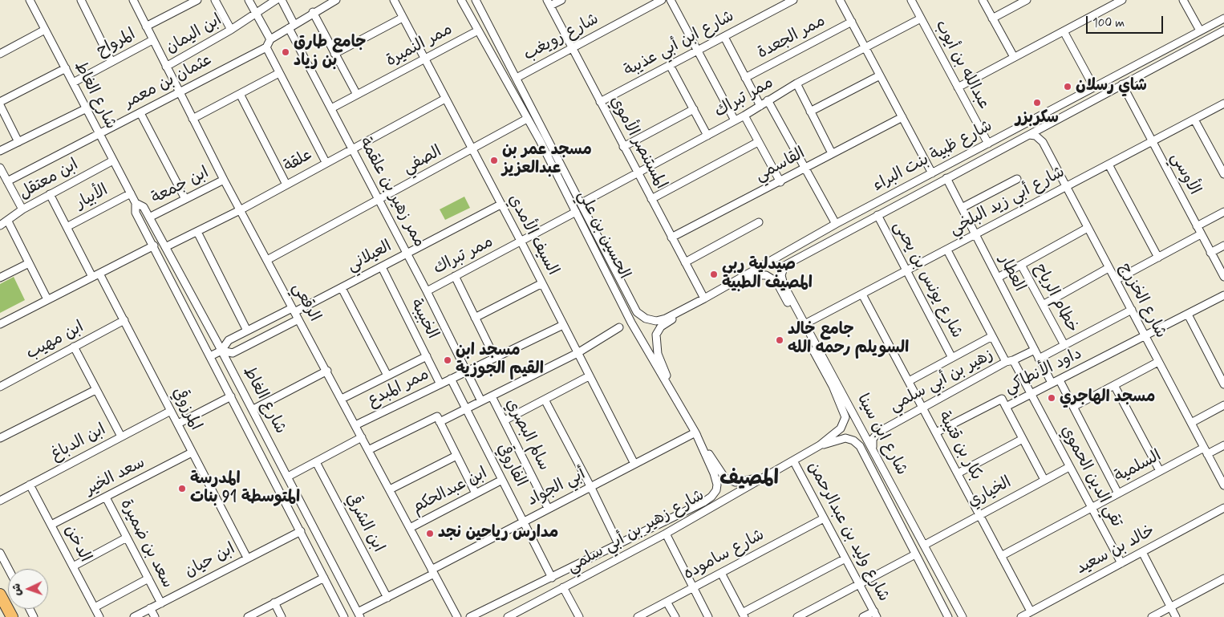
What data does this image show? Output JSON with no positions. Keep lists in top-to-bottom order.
{
  "streets": {
    "street": [
      "ابن اليمان",
      "شارع رويغب",
      "ممر الجعدة",
      "المرواح",
      "شارع ابن أبي عذيبة",
      "ممر النميرة",
      "عبدالله بن أيوب",
      "عثمان بن معمر",
      "شارع الغاط",
      "ممر تبراك",
      "المستنصر الأموي",
      "شارع ظبية بنت البراء",
      "الصفي",
      "علقة",
      "القاسمي",
      "الأوسي",
      "ابن معتقل",
      "ابن جمعة",
      "ممر زهير بن علقمة",
      "الأبيار",
      "شارع أبي زيد البلخي",
      "السيف الأمدي",
      "الحسين بن علي",
      "العيلاني",
      "العطار",
      "شارع يونس بن يحىى",
      "خطام الرياح",
      "شارع الخزرج",
      "الرقعي",
      "الخبيبة",
      "ابن مهيب",
      "داود الأنطاكي",
      "زهير بن أبي سلمي",
      "ممر المبدع",
      "المرزوقي",
      "سالم البصري",
      "شارع ابن سينا",
      "ابن الدباغ",
      "بكار بن قتيبة",
      "الفاروقي",
      "السلمية",
      "سعد الخير",
      "تقي الدين الحموي",
      "أبي الجواد",
      "ابن عبدالحكم",
      "الخياري",
      "ابن الشرقي",
      "شارع زهير بن أبي سلمي",
      "شارع وليد بن عبدالرحمن",
      "الدخن",
      "سعد بن ضميرة",
      "خالد بن سعيد",
      "شارع ساموده",
      "ابن حيان"
    ]
  },
  "crossings": [
    ["ابن اليمان", "الرقعي"],
    ["شارع رويغب", "المستنصر الأموي"],
    ["شارع رويغب", "الحسين بن علي"],
    ["المرواح", "شارع الغاط"],
    ["المرواح", "الرقعي"],
    ["شارع ابن أبي عذيبة", "المستنصر الأموي"],
    ["ممر النميرة", "ممر زهير بن علقمة"],
    ["ممر النميرة", "السيف الأمدي"],
    ["ممر النميرة", "الحسين بن علي"],
    ["عبدالله بن أيوب", "ممر تبراك"],
    ["عبدالله بن أيوب", "شارع ظبية بنت البراء"],
    ["عثمان بن معمر", "شارع الغاط"],
    ["عثمان بن معمر", "الرقعي"],
    ["شارع الغاط", "علقة"],
    ["شارع الغاط", "ابن معتقل"],
    ["شارع الغاط", "ابن جمعة"],
    ["شارع الغاط", "الأبيار"],
    ["شارع الغاط", "العيلاني"],
    ["شارع الغاط", "أبي الجواد"],
    ["شارع الغاط", "ابن حيان"],
    ["ممر تبراك", "المستنصر الأموي"],
    ["ممر تبراك", "ممر زهير بن علقمة"],
    ["ممر تبراك", "السيف الأمدي"],
    ["ممر تبراك", "الحسين بن علي"],
    ["المستنصر الأموي", "شارع ظبية بنت البراء"],
    ["المستنصر الأموي", "القاسمي"],
    ["شارع ظبية بنت البراء", "الأوسي"],
    ["شارع ظبية بنت البراء", "الحسين بن علي"],
    ["شارع ظبية بنت البراء", "العطار"],
    ["شارع ظبية بنت البراء", "شارع يونس بن يحىى"],
    ["شارع ظبية بنت البراء", "شارع ابن سينا"],
    ["الصفي", "ممر زهير بن علقمة"],
    ["الصفي", "السيف الأمدي"],
    ["الصفي", "الحسين بن علي"],
    ["الصفي", "الرقعي"],
    ["علقة", "ممر زهير بن علقمة"],
    ["علقة", "السيف الأمدي"],
    ["علقة", "الرقعي"],
    ["الأوسي", "شارع أبي زيد البلخي"],
    ["ابن جمعة", "الرقعي"],
    ["ممر زهير بن علقمة", "العيلاني"],
    ["ممر زهير بن علقمة", "ممر المبدع"],
    ["شارع أبي زيد البلخي", "العطار"],
    ["شارع أبي زيد البلخي", "شارع يونس بن يحىى"],
    ["شارع أبي زيد البلخي", "شارع الخزرج"],
    ["شارع أبي زيد البلخي", "شارع ابن سينا"],
    ["شارع أبي زيد البلخي", "بكار بن قتيبة"],
    ["شارع أبي زيد البلخي", "تقي الدين الحموي"],
    ["السيف الأمدي", "العيلاني"],
    ["السيف الأمدي", "ممر المبدع"],
    ["السيف الأمدي", "أبي الجواد"],
    ["الحسين بن علي", "أبي الجواد"],
    ["الحسين بن علي", "شارع زهير بن أبي سلمي"],
    ["العيلاني", "الرقعي"],
    ["العيلاني", "الخبيبة"],
    ["العطار", "داود الأنطاكي"],
    ["العطار", "زهير بن أبي سلمي"],
    ["شارع الخزرج", "داود الأنطاكي"],
    ["شارع الخزرج", "السلمية"],
    ["الرقعي", "ممر المبدع"],
    ["الرقعي", "أبي الجواد"],
    ["الرقعي", "ابن عبدالحكم"],
    ["الخبيبة", "ممر المبدع"],
    ["ابن مهيب", "المرزوقي"],
    ["داود الأنطاكي", "بكار بن قتيبة"],
    ["داود الأنطاكي", "تقي الدين الحموي"],
    ["زهير بن أبي سلمي", "شارع ابن سينا"],
    ["زهير بن أبي سلمي", "بكار بن قتيبة"],
    ["زهير بن أبي سلمي", "تقي الدين الحموي"],
    ["ممر المبدع", "الفاروقي"],
    ["المرزوقي", "ابن الدباغ"],
    ["المرزوقي", "سعد الخير"],
    ["المرزوقي", "ابن حيان"],
    ["سالم البصري", "أبي الجواد"],
    ["شارع ابن سينا", "الخياري"],
    ["شارع ابن سينا", "شارع زهير بن أبي سلمي"],
    ["ابن الدباغ", "الدخن"],
    ["بكار بن قتيبة", "السلمية"],
    ["بكار بن قتيبة", "الخياري"],
    ["بكار بن قتيبة", "خالد بن سعيد"],
    ["الفاروقي", "أبي الجواد"],
    ["الفاروقي", "ابن عبدالحكم"],
    ["الفاروقي", "شارع زهير بن أبي سلمي"],
    ["السلمية", "تقي الدين الحموي"],
    ["سعد الخير", "الدخن"],
    ["سعد الخير", "سعد بن ضميرة"],
    ["تقي الدين الحموي", "الخياري"],
    ["تقي الدين الحموي", "خالد بن سعيد"],
    ["أبي الجواد", "ابن الشرقي"],
    ["شارع زهير بن أبي سلمي", "شارع وليد بن عبدالرحمن"],
    ["شارع وليد بن عبدالرحمن", "شارع ساموده"],
    ["سعد بن ضميرة", "ابن حيان"]
  ],
  "districts": ["المصيف"],
  "places": [
    "جامع طارق بن زياد",
    "شاي رسلان",
    "سكربزر",
    "مسجد عمر بن عبدالعزيز",
    "صيدلية ربى المصيف الطبية",
    "جامع خالد السويلم رحمه الله",
    "مسجد ابن القيم الجوزية",
    "مسجد الهاجري",
    "المدرسة المتوسطة 91 بنات",
    "مدارس رياحين نجد"
  ],
  "scale_bar": "100 m",
  "north": "left"
}
